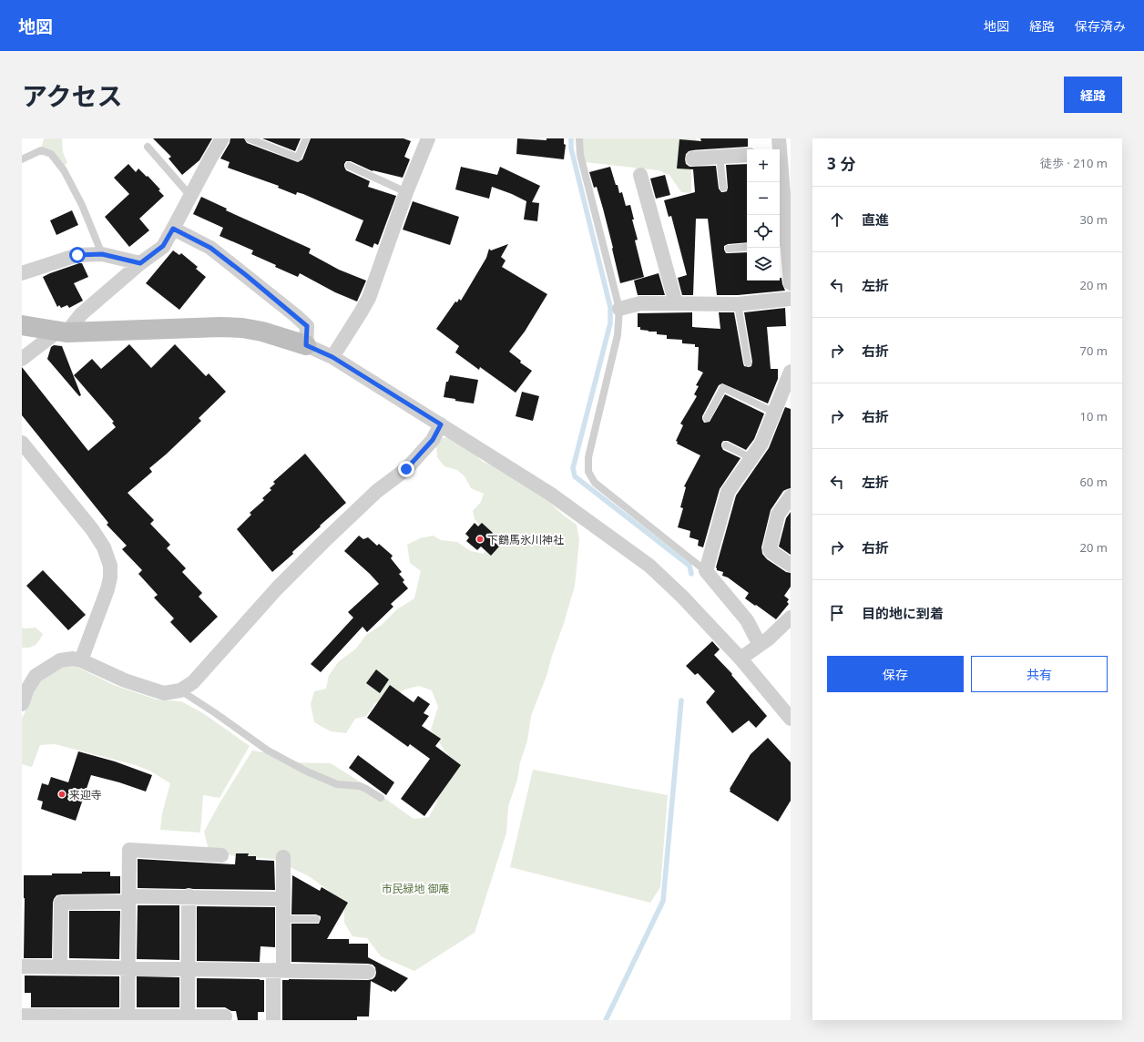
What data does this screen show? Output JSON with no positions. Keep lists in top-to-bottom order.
{
  "parks": ["市民緑地 御庵"],
  "places": ["下鶴馬氷川神社", "来迎寺"],
  "page": {
    "header": "地図",
    "nav": ["地図", "経路", "保存済み"],
    "title": "アクセス",
    "buttons": [
      "経路",
      ["保存", "共有"]
    ],
    "heading": ["3 分", "徒歩 · 210 m"],
    "map_buttons": ["+", "−"],
    "list": [
      ["直進", "30 m"],
      ["左折", "20 m"],
      ["右折", "70 m"],
      ["右折", "10 m"],
      ["左折", "60 m"],
      ["右折", "20 m"],
      "目的地に到着"
    ]
  }
}
